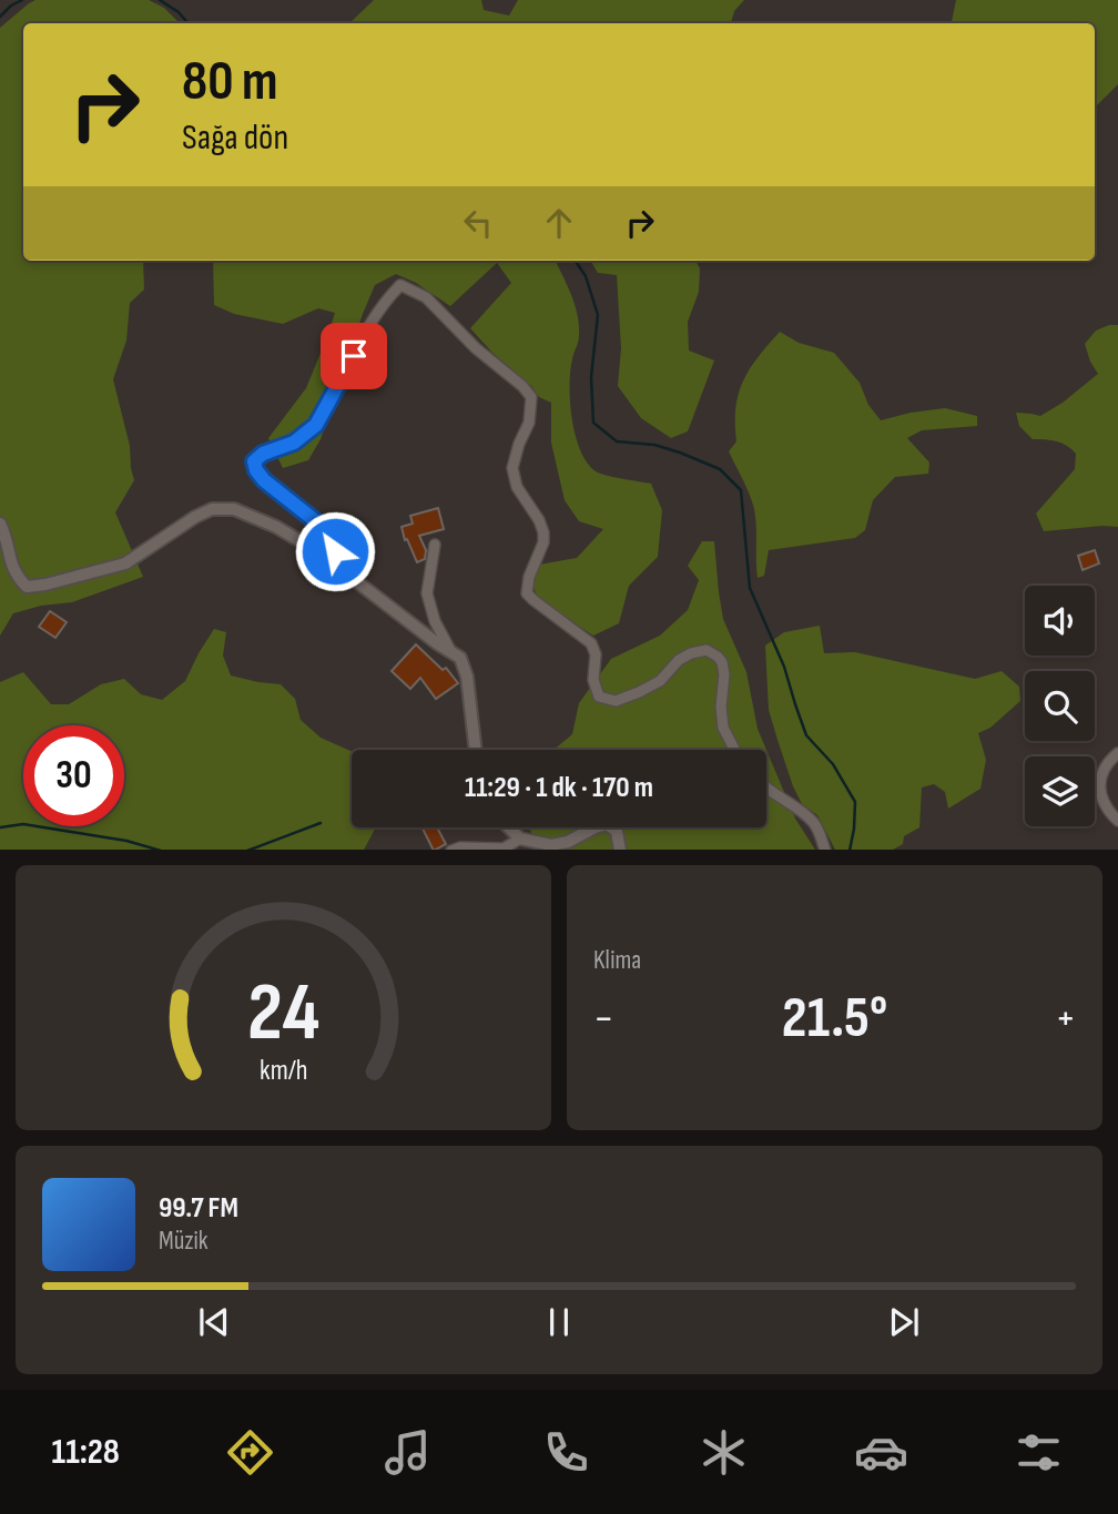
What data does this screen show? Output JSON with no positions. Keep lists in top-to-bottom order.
{
  "page": {
    "turn": ["80 m", "Sağa dön"],
    "limit": "30",
    "trip": "11:29 · 1 dk · 170 m",
    "tile": "Klima",
    "heat": ["−", "21.5°", "+"],
    "song": ["99.7 FM", "Müzik"],
    "tabs": "11:28",
    "gauge": ["24", "km/h"]
  }
}
